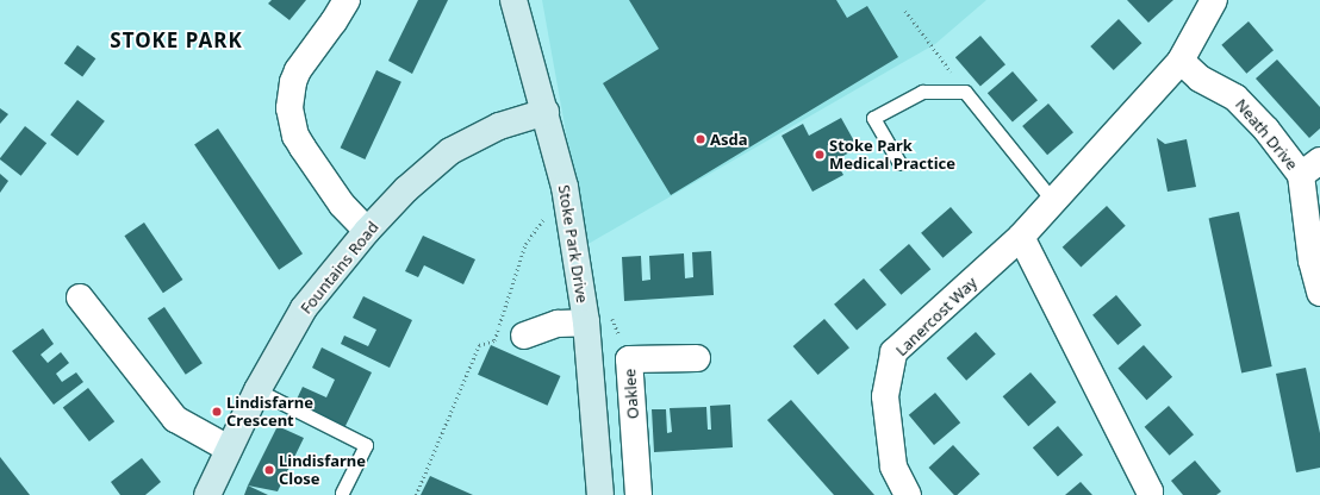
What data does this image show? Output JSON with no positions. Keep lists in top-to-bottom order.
{
  "streets": {
    "street": [
      "Neath Drive",
      "Stoke Park Drive",
      "Fountains Road",
      "Lanercost Way",
      "Oaklee"
    ]
  },
  "crossings": [
    ["Neath Drive", "Lanercost Way"],
    ["Stoke Park Drive", "Fountains Road"]
  ],
  "districts": ["STOKE PARK"],
  "places": [
    "Asda",
    "Stoke Park Medical Practice",
    "Lindisfarne Crescent",
    "Lindisfarne Close"
  ]
}
